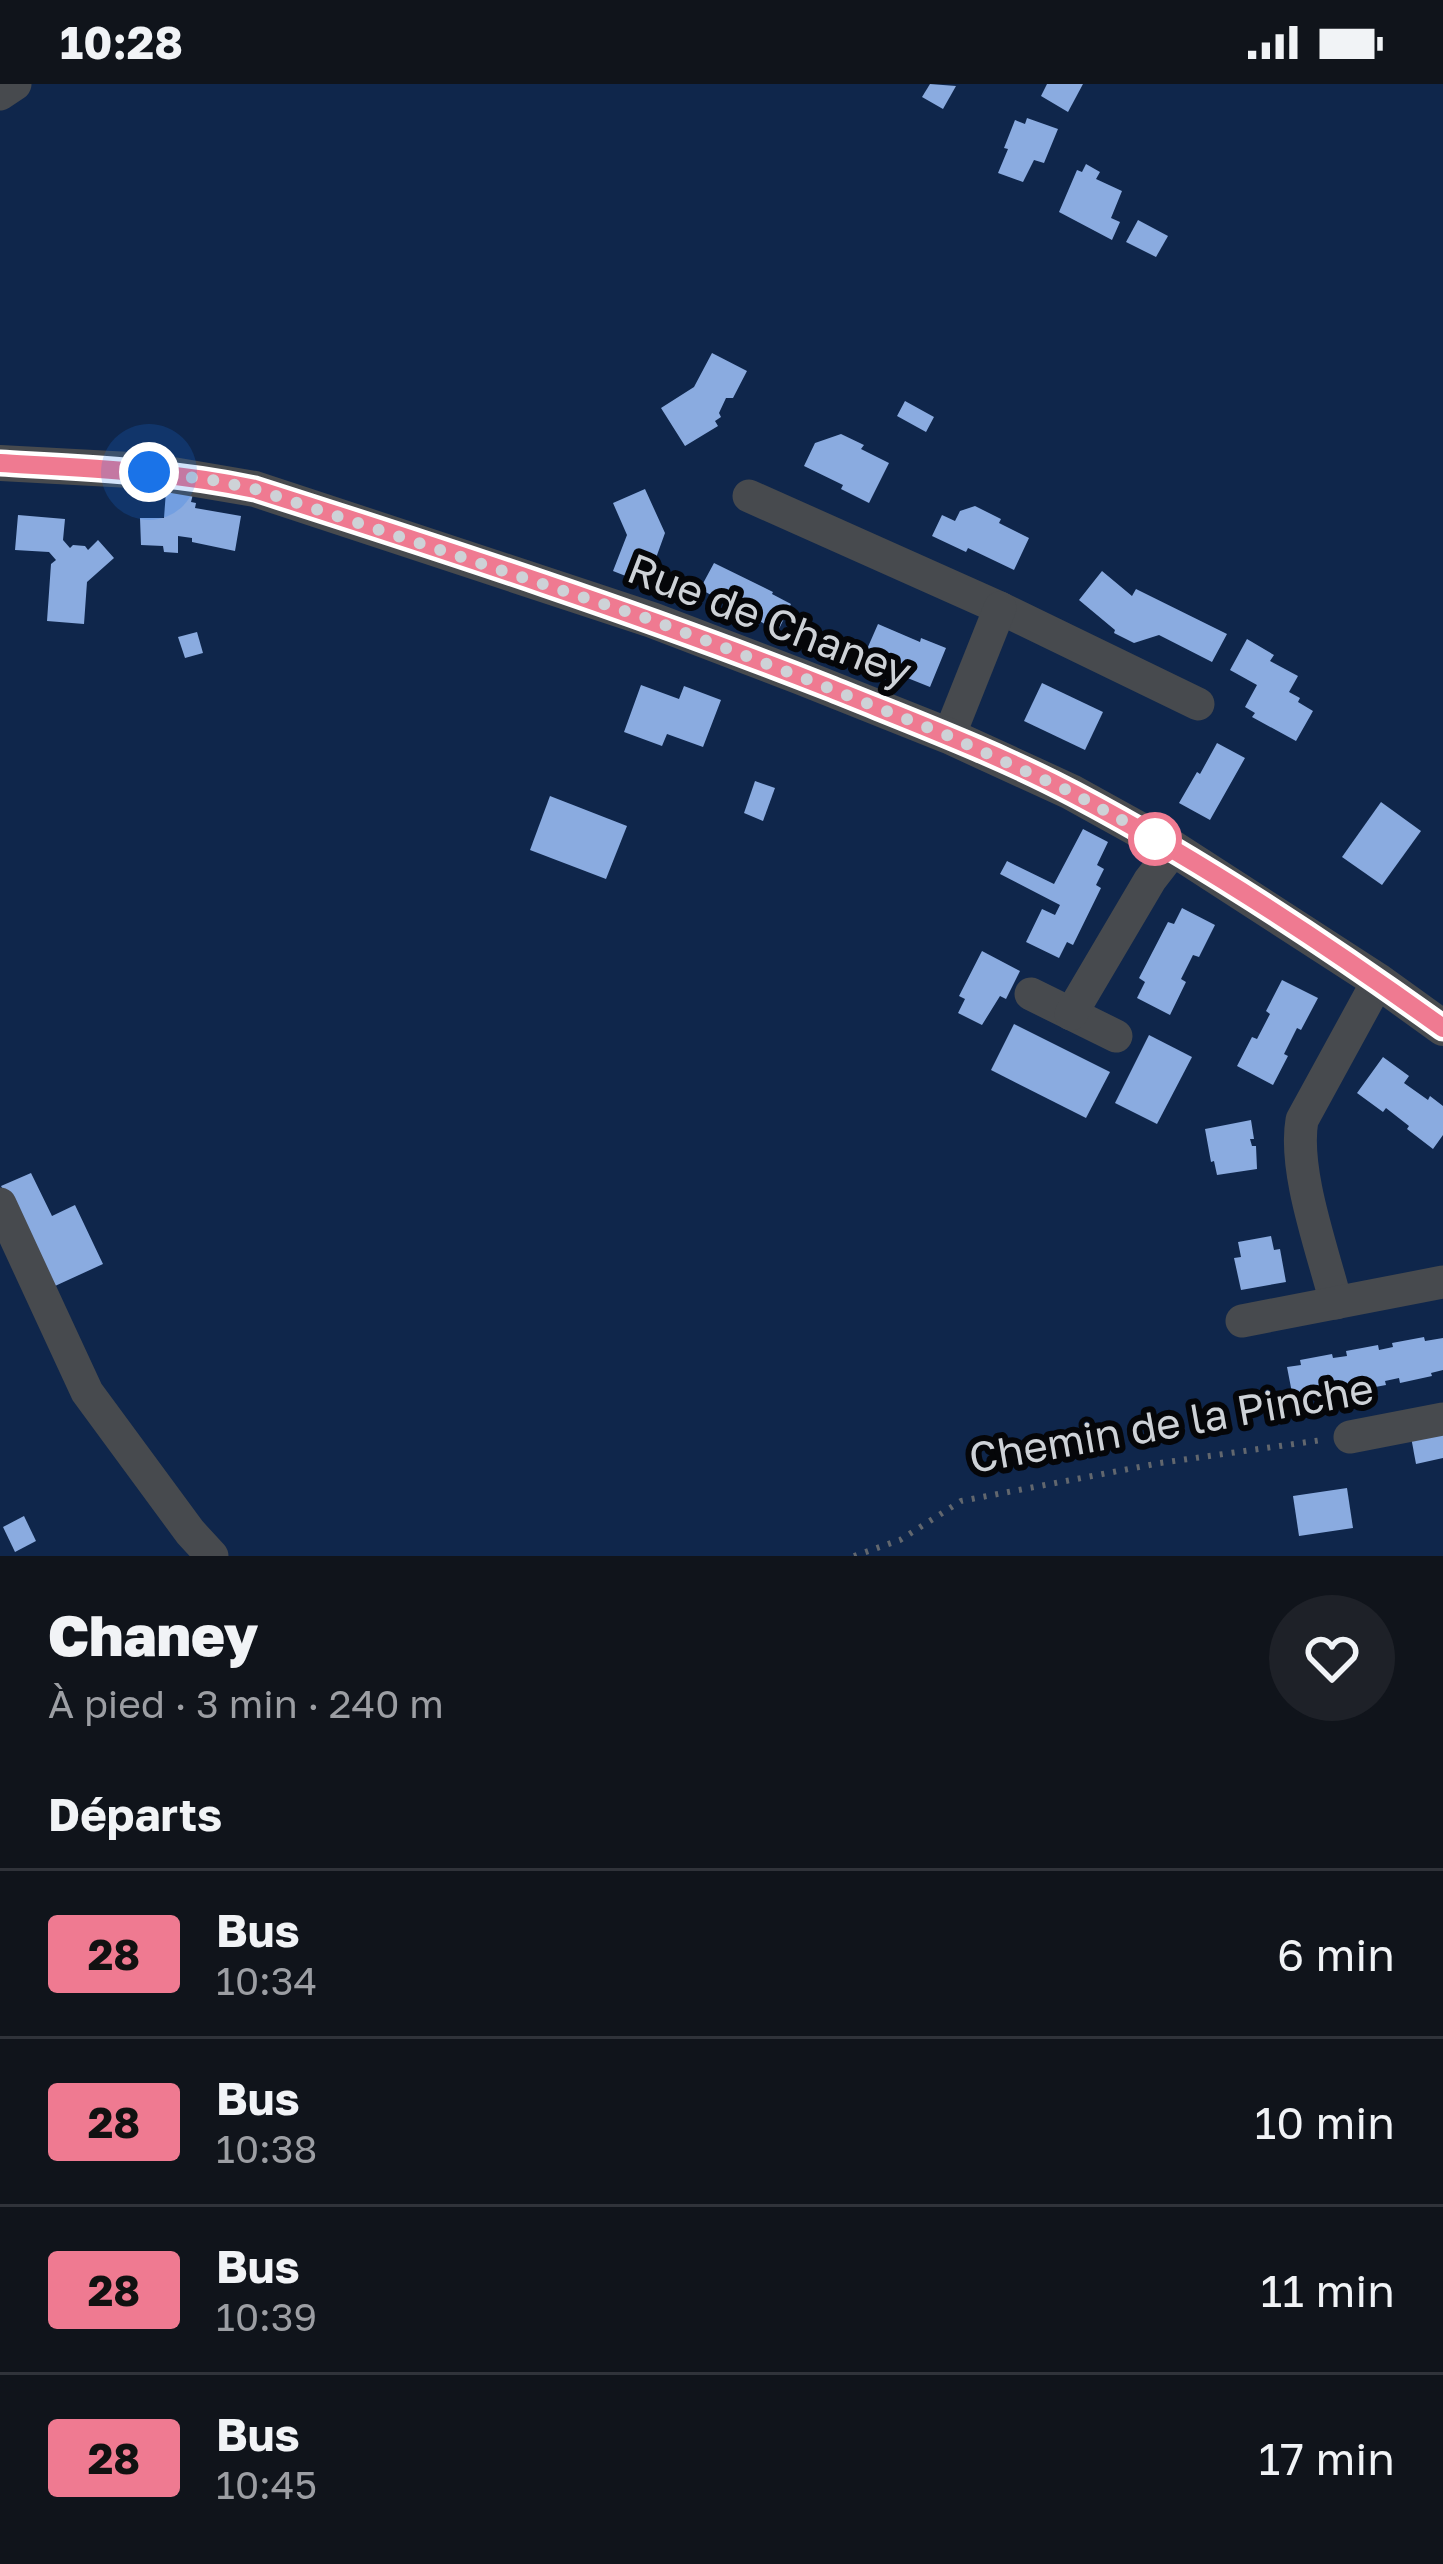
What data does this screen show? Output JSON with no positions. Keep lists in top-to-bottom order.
{
  "streets": {
    "street": ["Rue de Chaney", "Chemin de la Pinche"]
  },
  "lines": ["bus line 28"],
  "page": {
    "status": "10:28",
    "heading": [
      ["Chaney", "À pied · 3 min · 240 m"],
      "Départs"
    ],
    "list": [
      {
        "mark": "28",
        "name": "Bus",
        "note": "10:34",
        "value": "6 min"
      },
      {
        "mark": "28",
        "name": "Bus",
        "note": "10:38",
        "value": "10 min"
      },
      {
        "mark": "28",
        "name": "Bus",
        "note": "10:39",
        "value": "11 min"
      },
      {
        "mark": "28",
        "name": "Bus",
        "note": "10:45",
        "value": "17 min"
      }
    ]
  }
}
